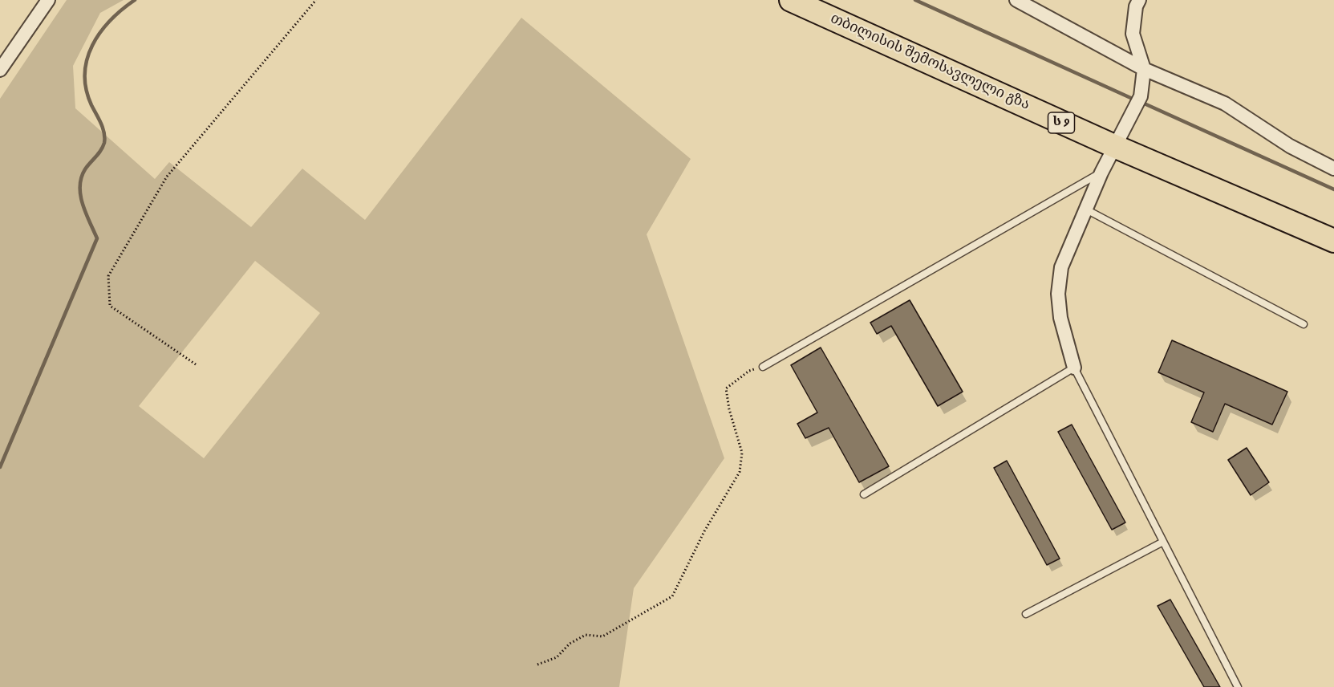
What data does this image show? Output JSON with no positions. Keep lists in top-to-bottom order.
{
  "streets": {
    "highway": ["თბილისის შემოსავლელი გზა", "ს 9"]
  }
}
